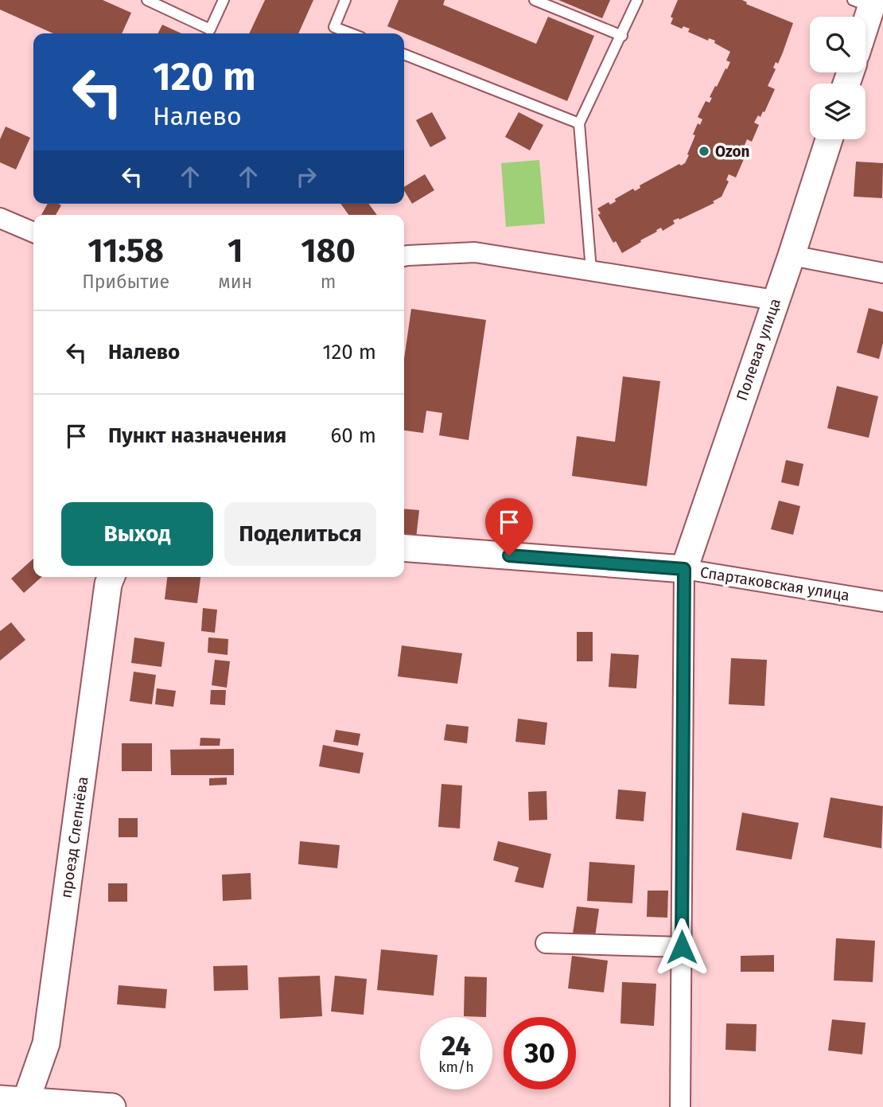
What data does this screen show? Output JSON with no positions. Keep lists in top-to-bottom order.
{
  "streets": {
    "street": ["Полевая улица", "Спартаковская улица", "проезд Слепнёва"]
  },
  "crossings": [
    ["Полевая улица", "Спартаковская улица"]
  ],
  "places": ["Ozon"],
  "page": {
    "turn": ["120 m", "Налево"],
    "eta": [
      "11:58",
      "Прибытие",
      "1",
      "мин",
      "180",
      "m"
    ],
    "list": [
      {
        "name": "Налево",
        "value": "120 m"
      },
      {
        "name": "Пункт назначения",
        "value": "60 m"
      }
    ],
    "buttons": ["Выход", "Поделиться"],
    "speed": "24 km/h",
    "limit": "30"
  }
}
